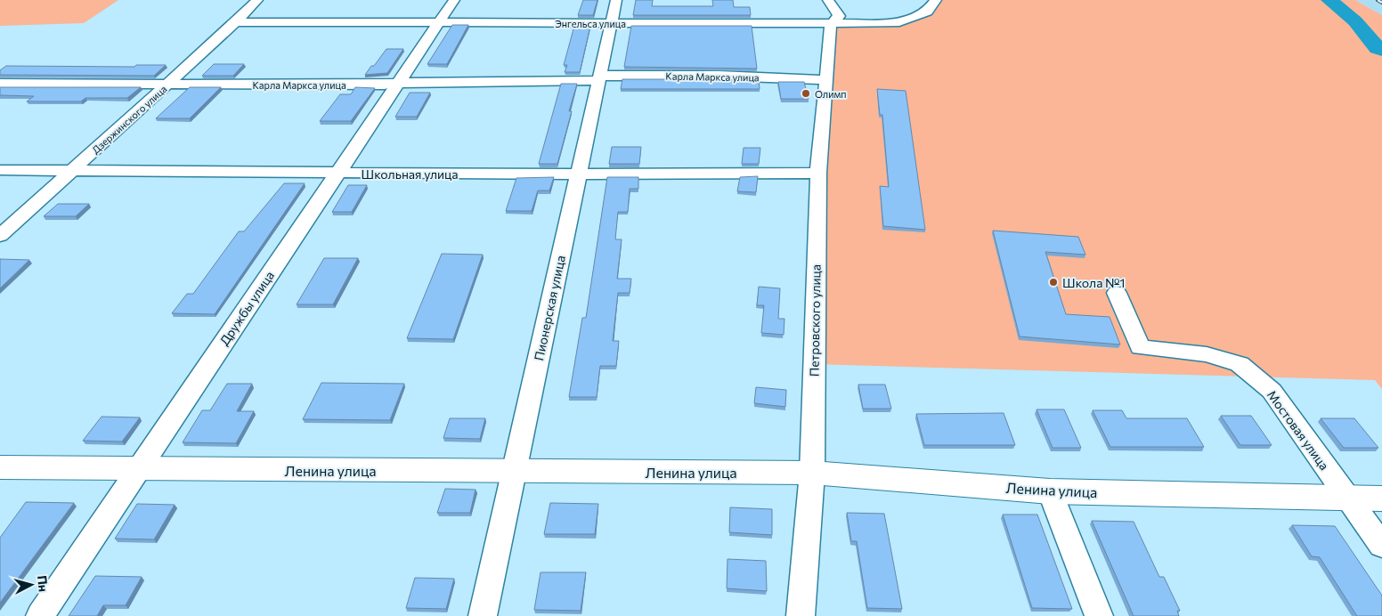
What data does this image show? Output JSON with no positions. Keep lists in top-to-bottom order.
{
  "streets": {
    "street": [
      "Энгельса улица",
      "Карла Маркса улица",
      "Дзержинского улица",
      "Школьная улица",
      "Дружбы улица",
      "Пионерская улица",
      "Петровского улица",
      "Мостовая улица",
      "Ленина улица"
    ]
  },
  "crossings": [
    ["Энгельса улица", "Дзержинского улица"],
    ["Энгельса улица", "Дружбы улица"],
    ["Энгельса улица", "Пионерская улица"],
    ["Энгельса улица", "Петровского улица"],
    ["Карла Маркса улица", "Дзержинского улица"],
    ["Карла Маркса улица", "Дружбы улица"],
    ["Карла Маркса улица", "Пионерская улица"],
    ["Карла Маркса улица", "Петровского улица"],
    ["Дзержинского улица", "Школьная улица"],
    ["Школьная улица", "Дружбы улица"],
    ["Школьная улица", "Пионерская улица"],
    ["Школьная улица", "Петровского улица"],
    ["Дружбы улица", "Ленина улица"],
    ["Пионерская улица", "Ленина улица"],
    ["Петровского улица", "Ленина улица"],
    ["Мостовая улица", "Ленина улица"]
  ],
  "places": ["Олимп", "Школа №1"],
  "north": "right"
}
